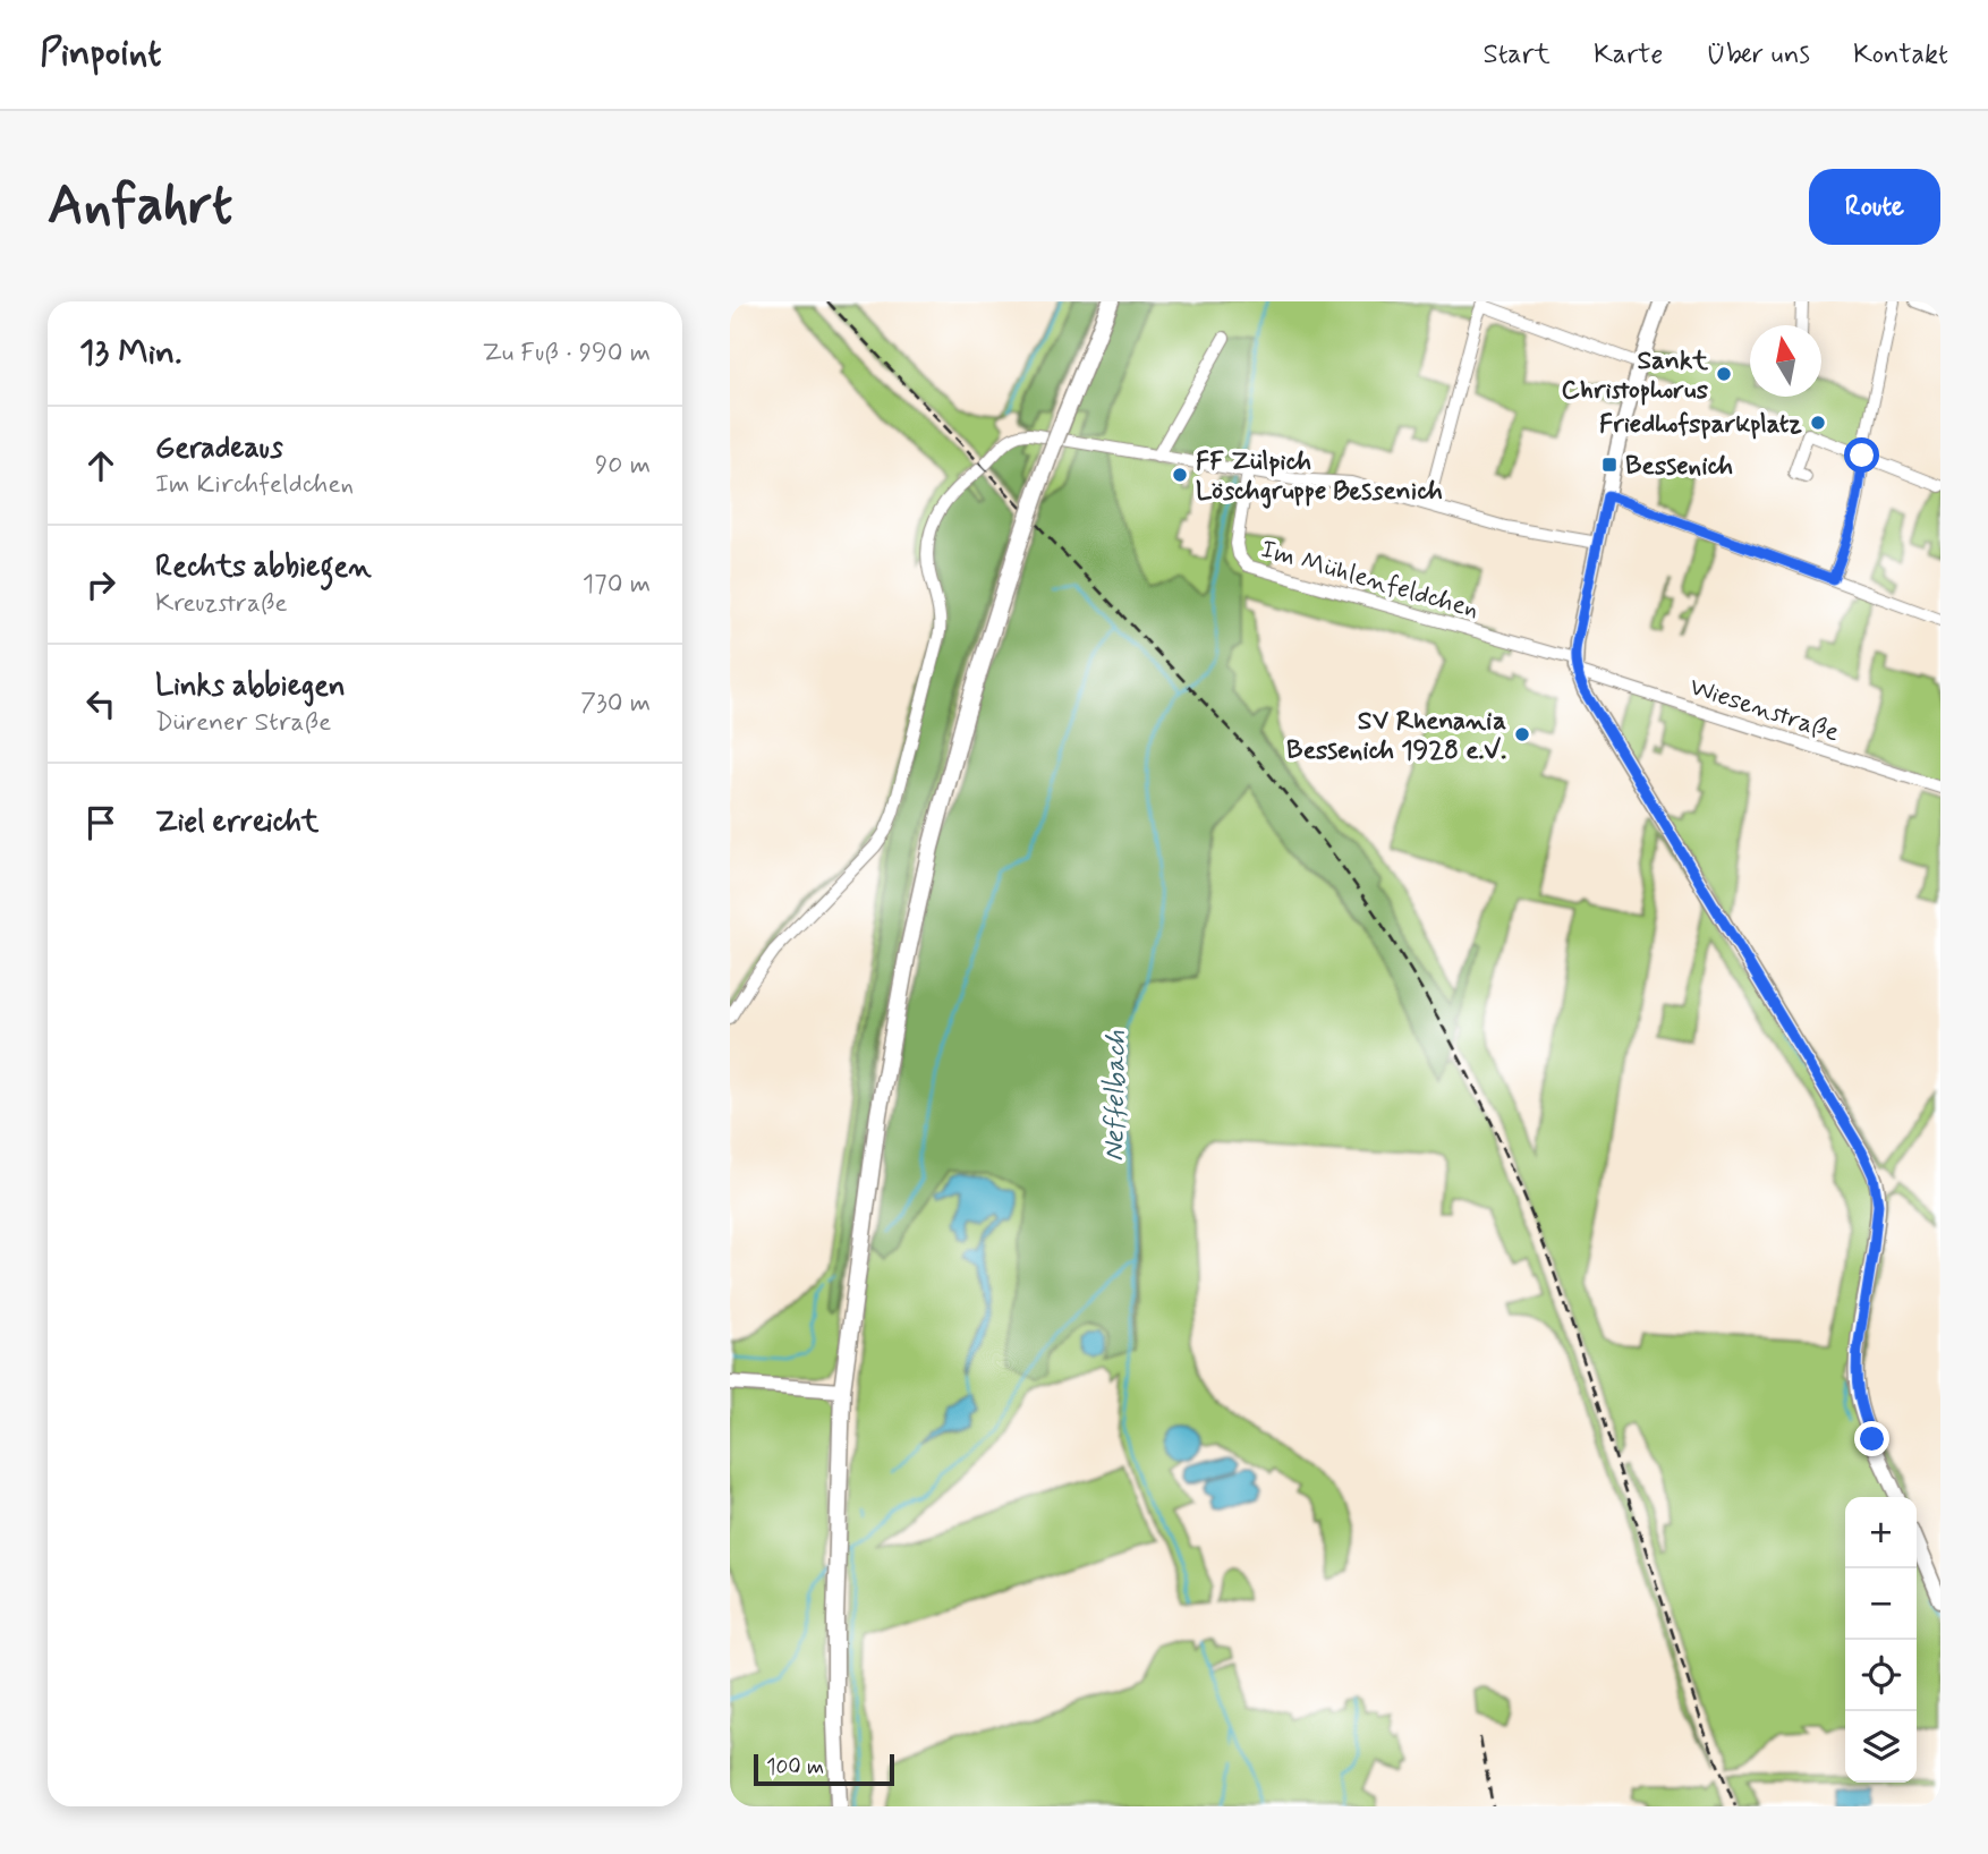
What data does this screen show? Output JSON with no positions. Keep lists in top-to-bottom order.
{
  "streets": {
    "street": ["Im Mühlenfeldchen", "Wiesenstraße"]
  },
  "crossings": [
    ["Im Mühlenfeldchen", "Wiesenstraße"]
  ],
  "water": ["Neffelbach"],
  "places": {
    "other": [
      "Sankt Christophorus",
      "Friedhofsparkplatz",
      "FF Zülpich Löschgruppe Bessenich",
      "SV Rhenania Bessenich 1928 e.V."
    ],
    "transit": ["Bessenich"]
  },
  "scale_bar": "100 m",
  "north": "top",
  "page": {
    "header": "Pinpoint",
    "nav": [
      "Start",
      "Karte",
      "Über uns",
      "Kontakt"
    ],
    "buttons": "Route",
    "title": "Anfahrt",
    "heading": ["13 Min.", "Zu Fuß · 990 m"],
    "list": [
      ["Geradeaus", "Im Kirchfeldchen", "90 m"],
      ["Rechts abbiegen", "Kreuzstraße", "170 m"],
      ["Links abbiegen", "Dürener Straße", "730 m"],
      "Ziel erreicht"
    ],
    "map_buttons": ["+", "−"],
    "scale": "100 m"
  }
}
